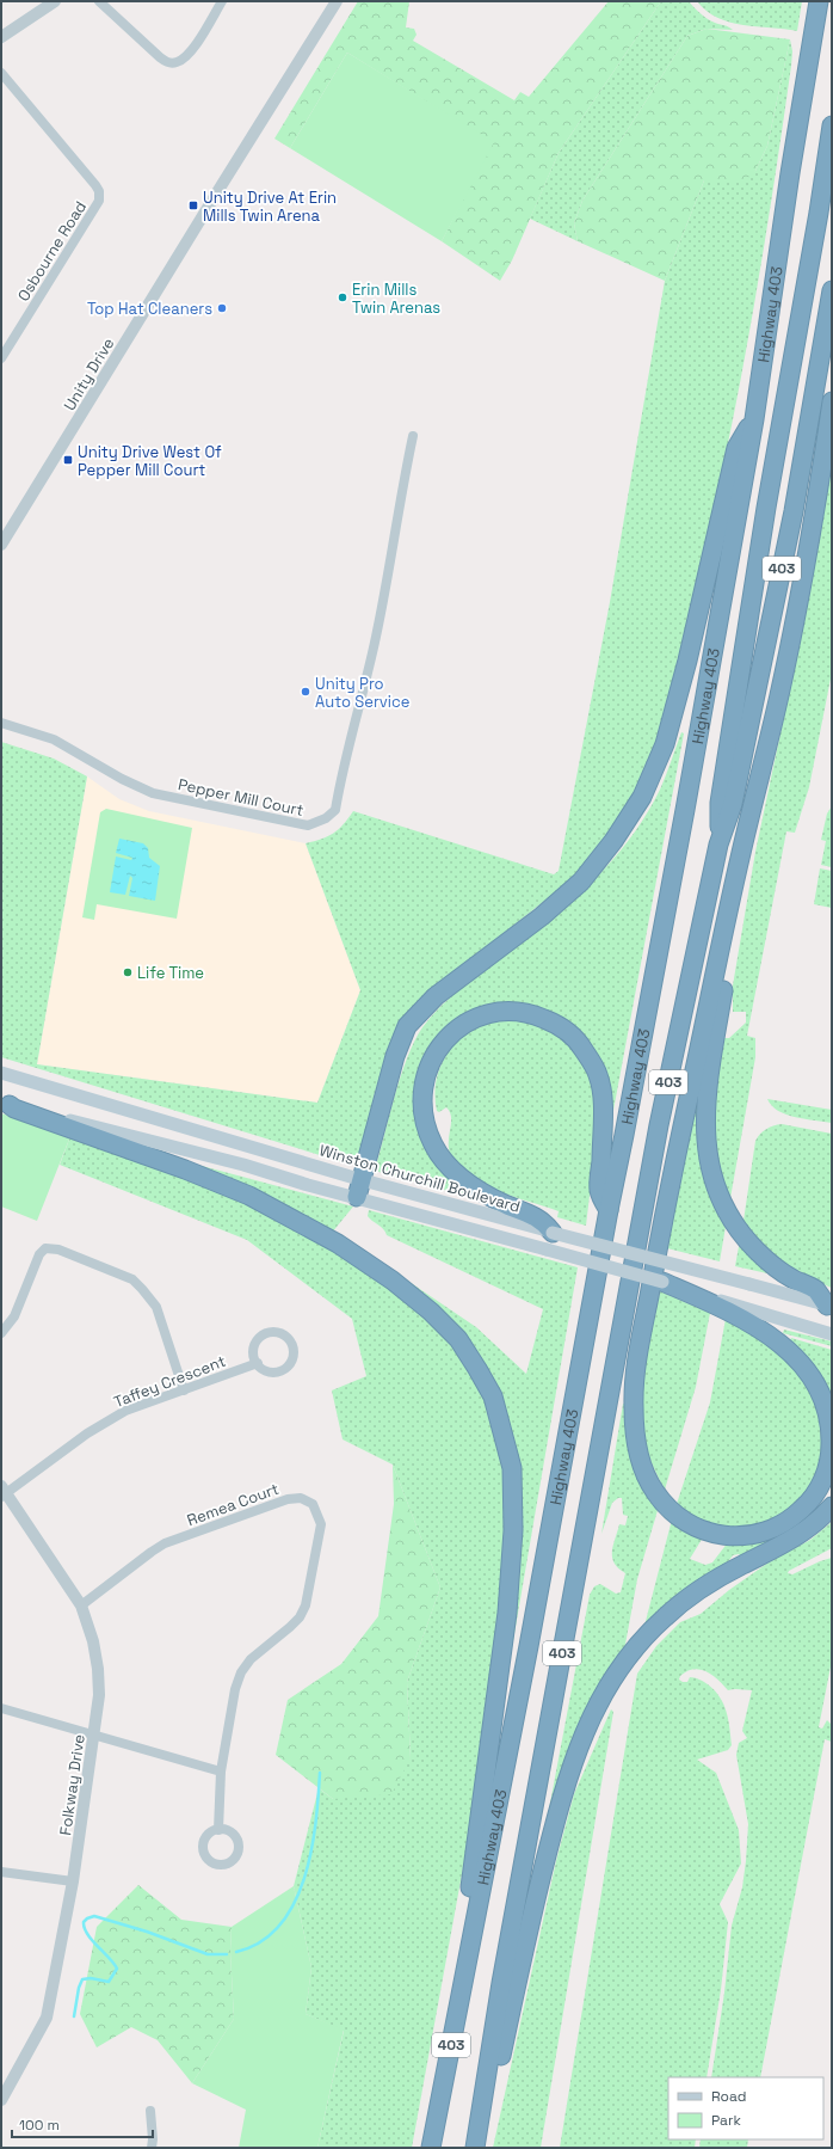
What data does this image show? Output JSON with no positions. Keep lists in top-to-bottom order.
{
  "streets": {
    "highway": ["Highway 403", "403"],
    "main road": ["Winston Churchill Boulevard"],
    "street": [
      "Osbourne Road",
      "Unity Drive",
      "Pepper Mill Court",
      "Taffey Crescent",
      "Remea Court",
      "Folkway Drive"
    ]
  },
  "crossings": [
    ["Taffey Crescent", "Folkway Drive"],
    ["Remea Court", "Folkway Drive"]
  ],
  "places": {
    "transit": ["Unity Drive At Erin Mills Twin Arena", "Unity Drive West Of Pepper Mill Court"],
    "other": [
      "Erin Mills Twin Arenas",
      "Top Hat Cleaners",
      "Unity Pro Auto Service",
      "Life Time"
    ]
  },
  "legend": ["Road", "Park"],
  "scale_bar": "100 m"
}
